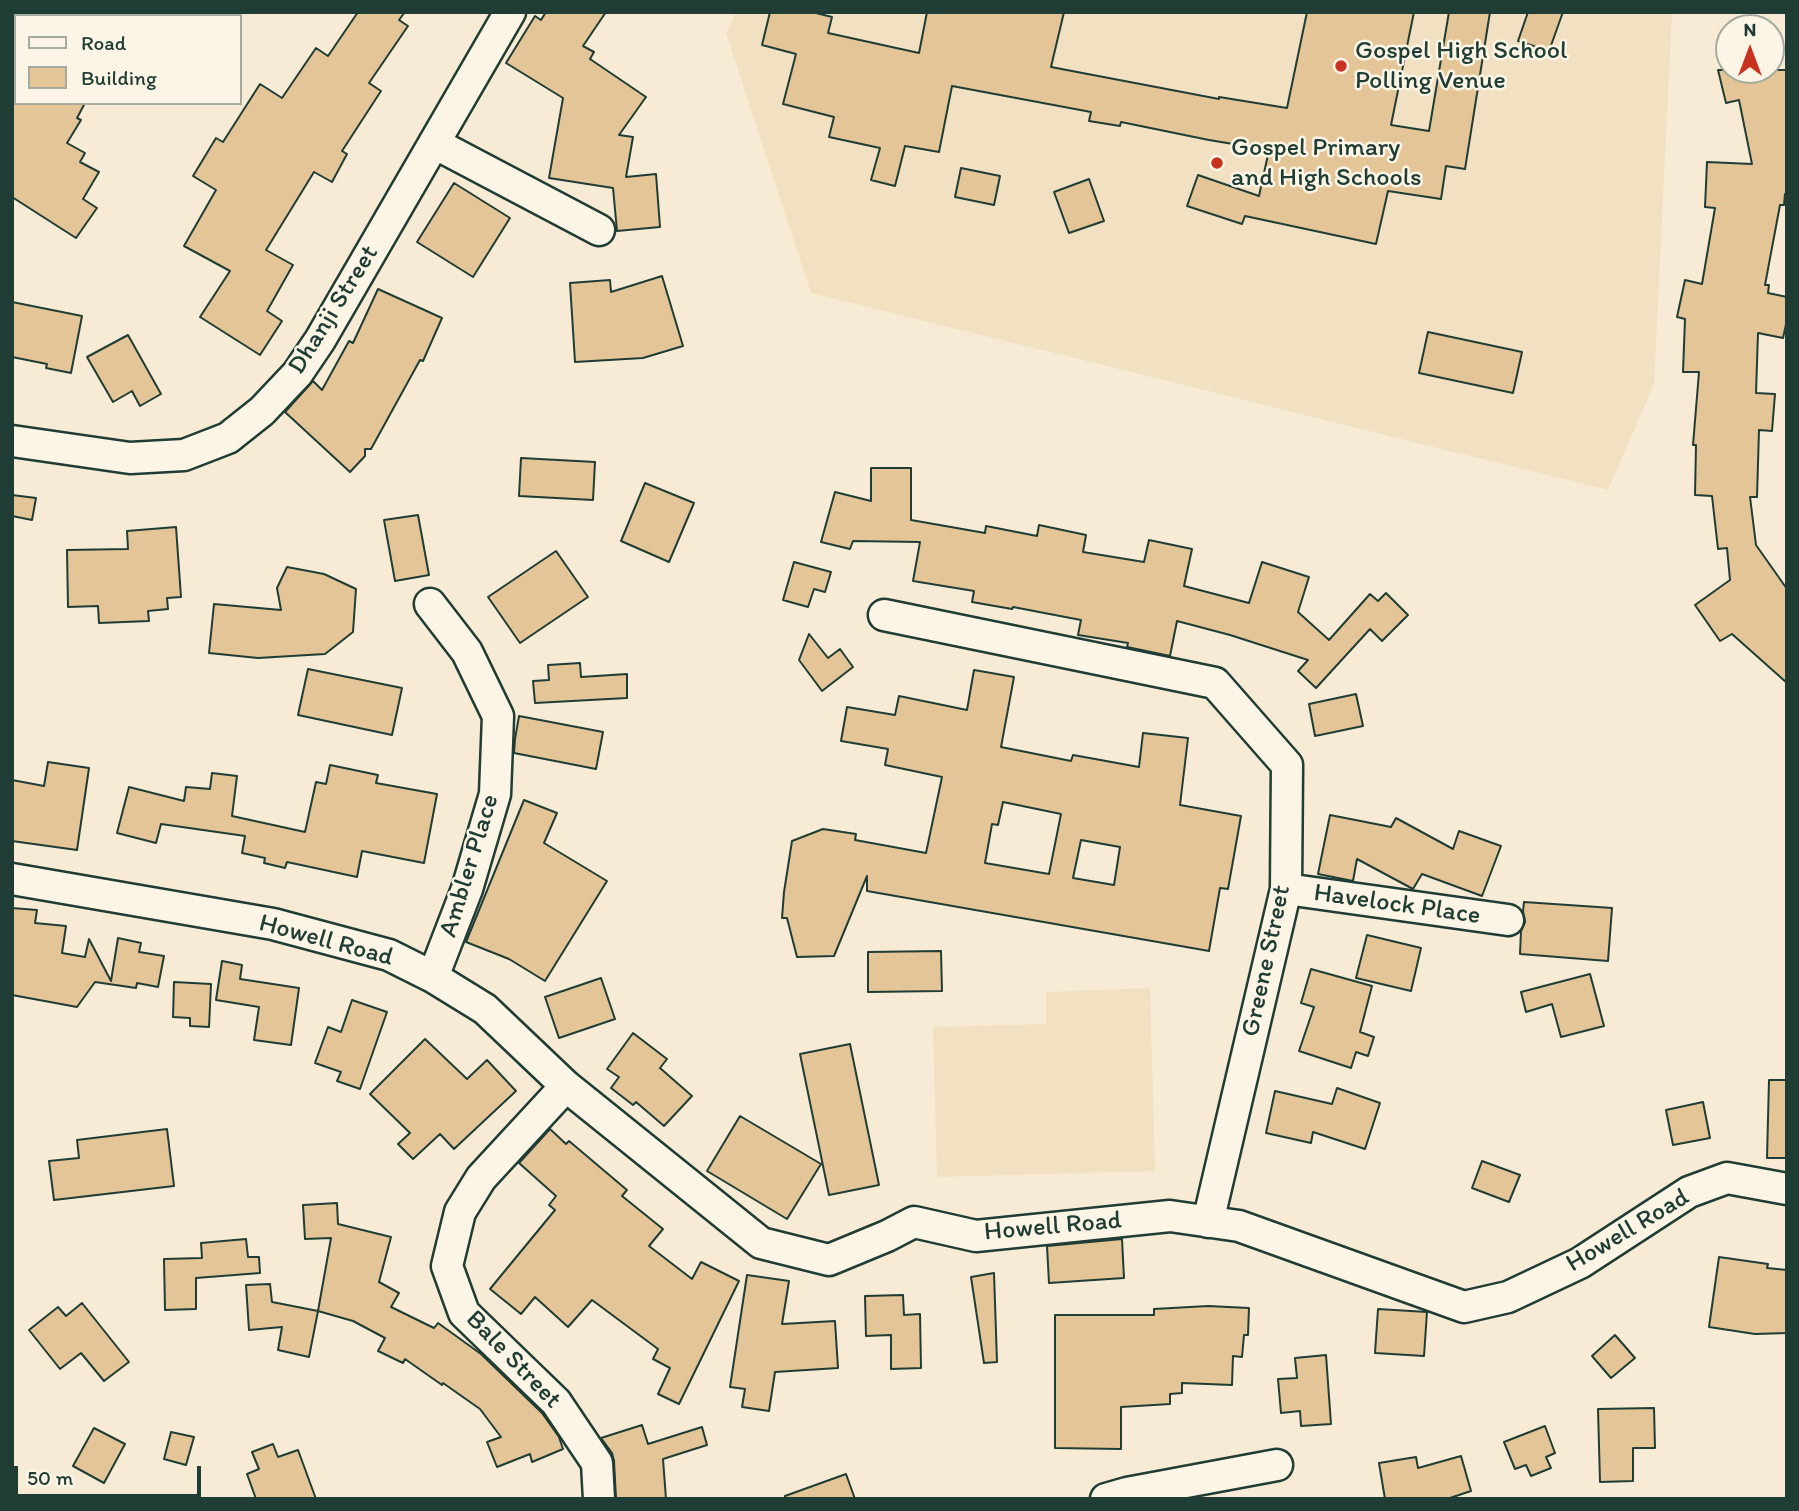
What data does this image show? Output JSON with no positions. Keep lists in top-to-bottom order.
{
  "streets": {
    "street": [
      "Dhanji Street",
      "Ambler Place",
      "Havelock Place",
      "Howell Road",
      "Greene Street",
      "Bale Street"
    ]
  },
  "crossings": [
    ["Ambler Place", "Howell Road"],
    ["Havelock Place", "Greene Street"],
    ["Howell Road", "Greene Street"],
    ["Howell Road", "Bale Street"]
  ],
  "places": ["Gospel High School Polling Venue", "Gospel Primary and High Schools"],
  "legend": ["Road", "Building"],
  "scale_bar": "50 m",
  "north": "top"
}
